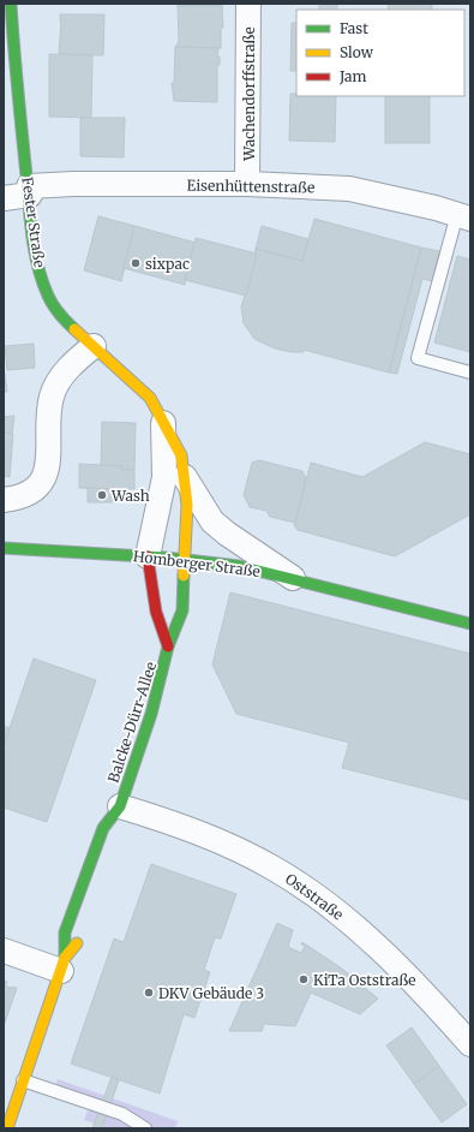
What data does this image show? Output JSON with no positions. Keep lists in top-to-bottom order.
{
  "streets": {
    "street": [
      "Wachendorffstraße",
      "Eisenhüttenstraße",
      "Fester Straße",
      "Homberger Straße",
      "Balcke-Dürr-Allee",
      "Oststraße"
    ]
  },
  "crossings": [
    ["Wachendorffstraße", "Eisenhüttenstraße"],
    ["Eisenhüttenstraße", "Fester Straße"],
    ["Fester Straße", "Homberger Straße"],
    ["Fester Straße", "Balcke-Dürr-Allee"],
    ["Homberger Straße", "Balcke-Dürr-Allee"],
    ["Balcke-Dürr-Allee", "Oststraße"]
  ],
  "places": [
    "sixpac",
    "Wash",
    "KiTa Oststraße",
    "DKV Gebäude 3"
  ],
  "legend": ["Fast", "Slow", "Jam"]
}
